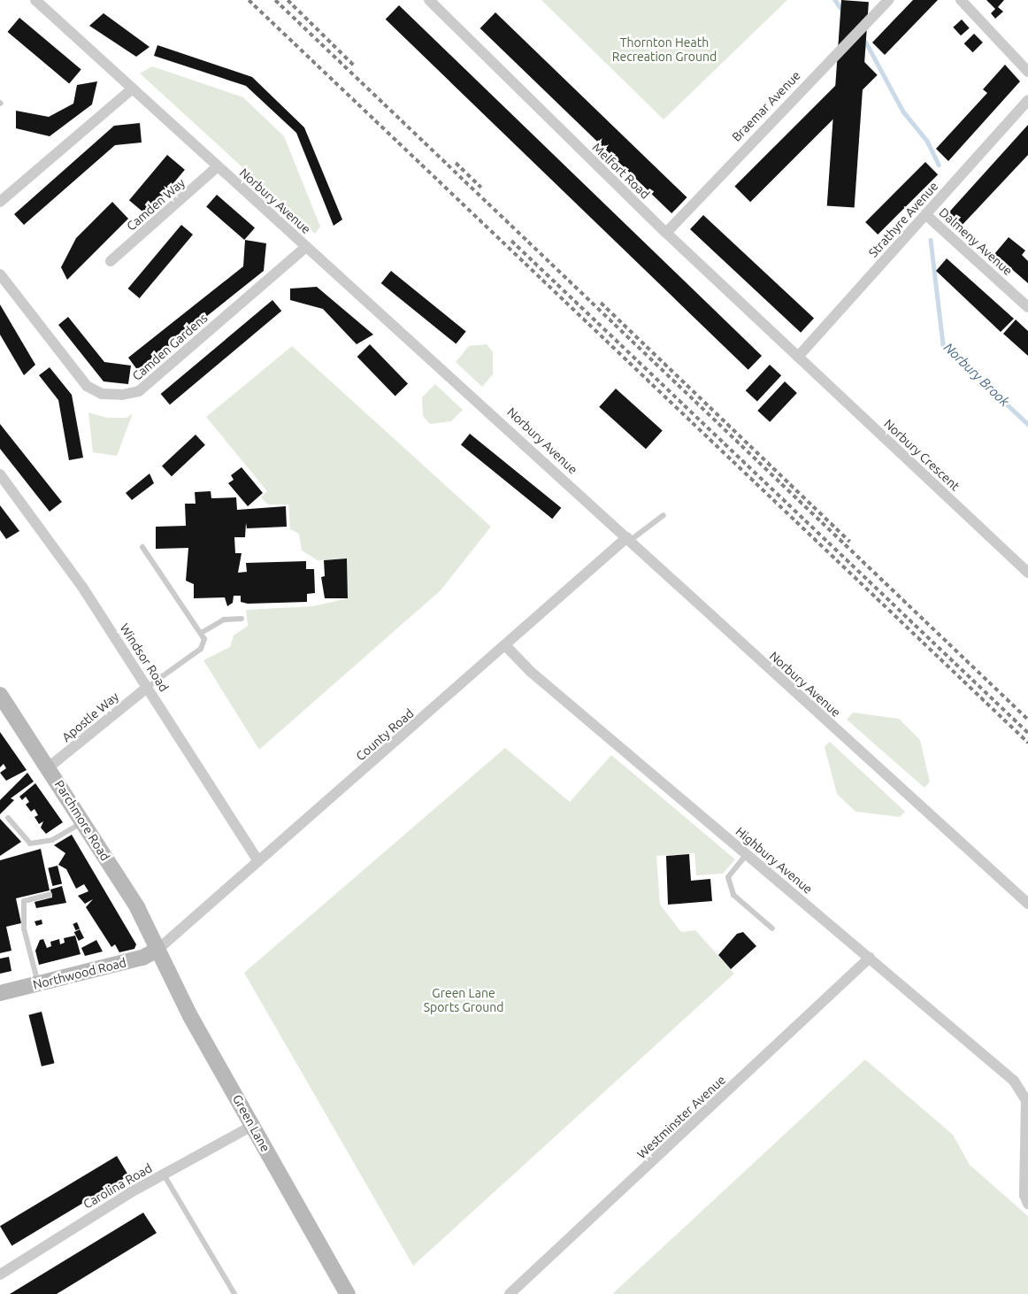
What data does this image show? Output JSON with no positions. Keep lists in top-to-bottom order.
{
  "streets": {
    "main road": ["Parchmore Road", "Northwood Road", "Green Lane"],
    "street": [
      "Braemar Avenue",
      "Melfort Road",
      "Norbury Avenue",
      "Camden Way",
      "Strathyre Avenue",
      "Dalmeny Avenue",
      "Camden Gardens",
      "Norbury Crescent",
      "Windsor Road",
      "Apostle Way",
      "County Road",
      "Highbury Avenue",
      "Westminster Avenue",
      "Carolina Road"
    ]
  },
  "crossings": [
    ["Braemar Avenue", "Melfort Road"],
    ["Melfort Road", "Strathyre Avenue"],
    ["Melfort Road", "Norbury Crescent"],
    ["Norbury Avenue", "Camden Way"],
    ["Norbury Avenue", "Camden Gardens"],
    ["Norbury Avenue", "County Road"],
    ["Strathyre Avenue", "Dalmeny Avenue"],
    ["Strathyre Avenue", "Norbury Crescent"],
    ["Windsor Road", "Apostle Way"],
    ["Windsor Road", "County Road"],
    ["Apostle Way", "Parchmore Road"],
    ["County Road", "Parchmore Road"],
    ["County Road", "Highbury Avenue"],
    ["County Road", "Northwood Road"],
    ["County Road", "Green Lane"],
    ["Parchmore Road", "Northwood Road"],
    ["Parchmore Road", "Green Lane"],
    ["Highbury Avenue", "Westminster Avenue"],
    ["Northwood Road", "Green Lane"],
    ["Green Lane", "Carolina Road"]
  ],
  "water": ["Norbury Brook"],
  "parks": ["Thornton Heath Recreation Ground", "Green Lane Sports Ground"]
}
